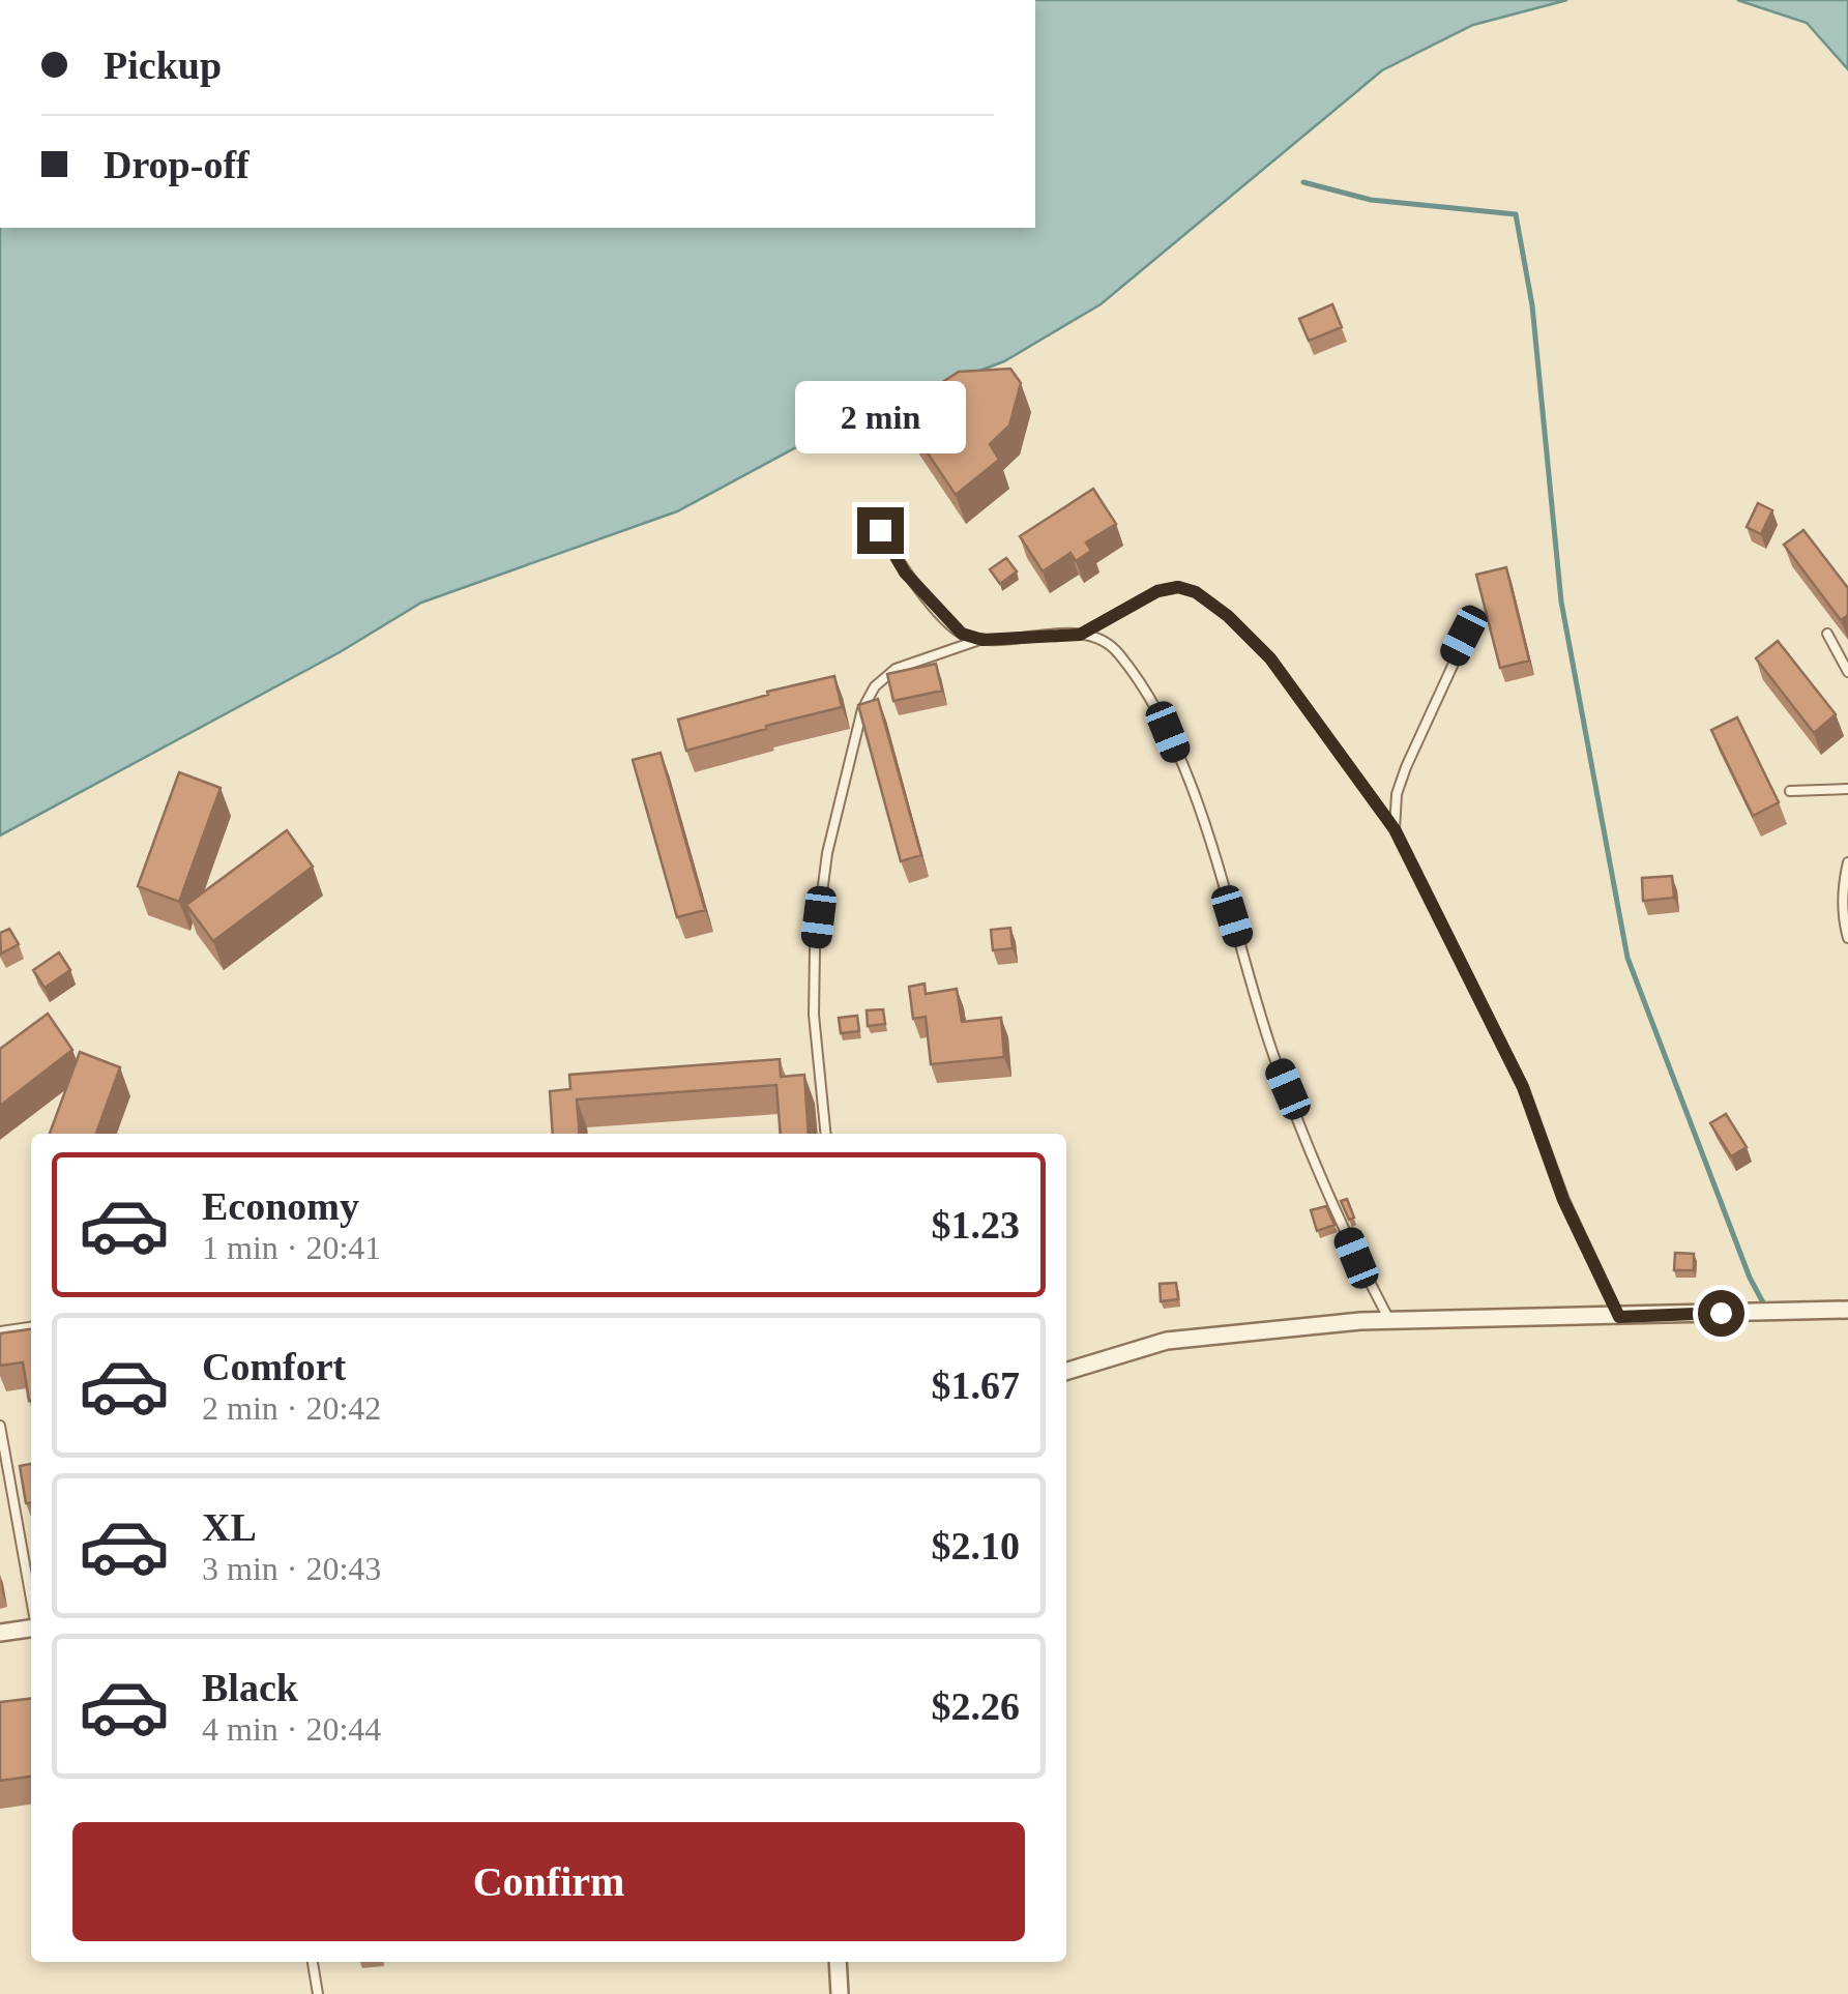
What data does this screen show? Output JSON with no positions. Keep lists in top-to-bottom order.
{
  "page": {
    "banner": ["Pickup", "Drop-off"],
    "bubble": "2 min",
    "list": [
      {
        "name": "Economy",
        "note": "1 min · 20:41",
        "value": "$1.23"
      },
      {
        "name": "Comfort",
        "note": "2 min · 20:42",
        "value": "$1.67"
      },
      {
        "name": "XL",
        "note": "3 min · 20:43",
        "value": "$2.10"
      },
      {
        "name": "Black",
        "note": "4 min · 20:44",
        "value": "$2.26"
      }
    ],
    "buttons": "Confirm"
  }
}
